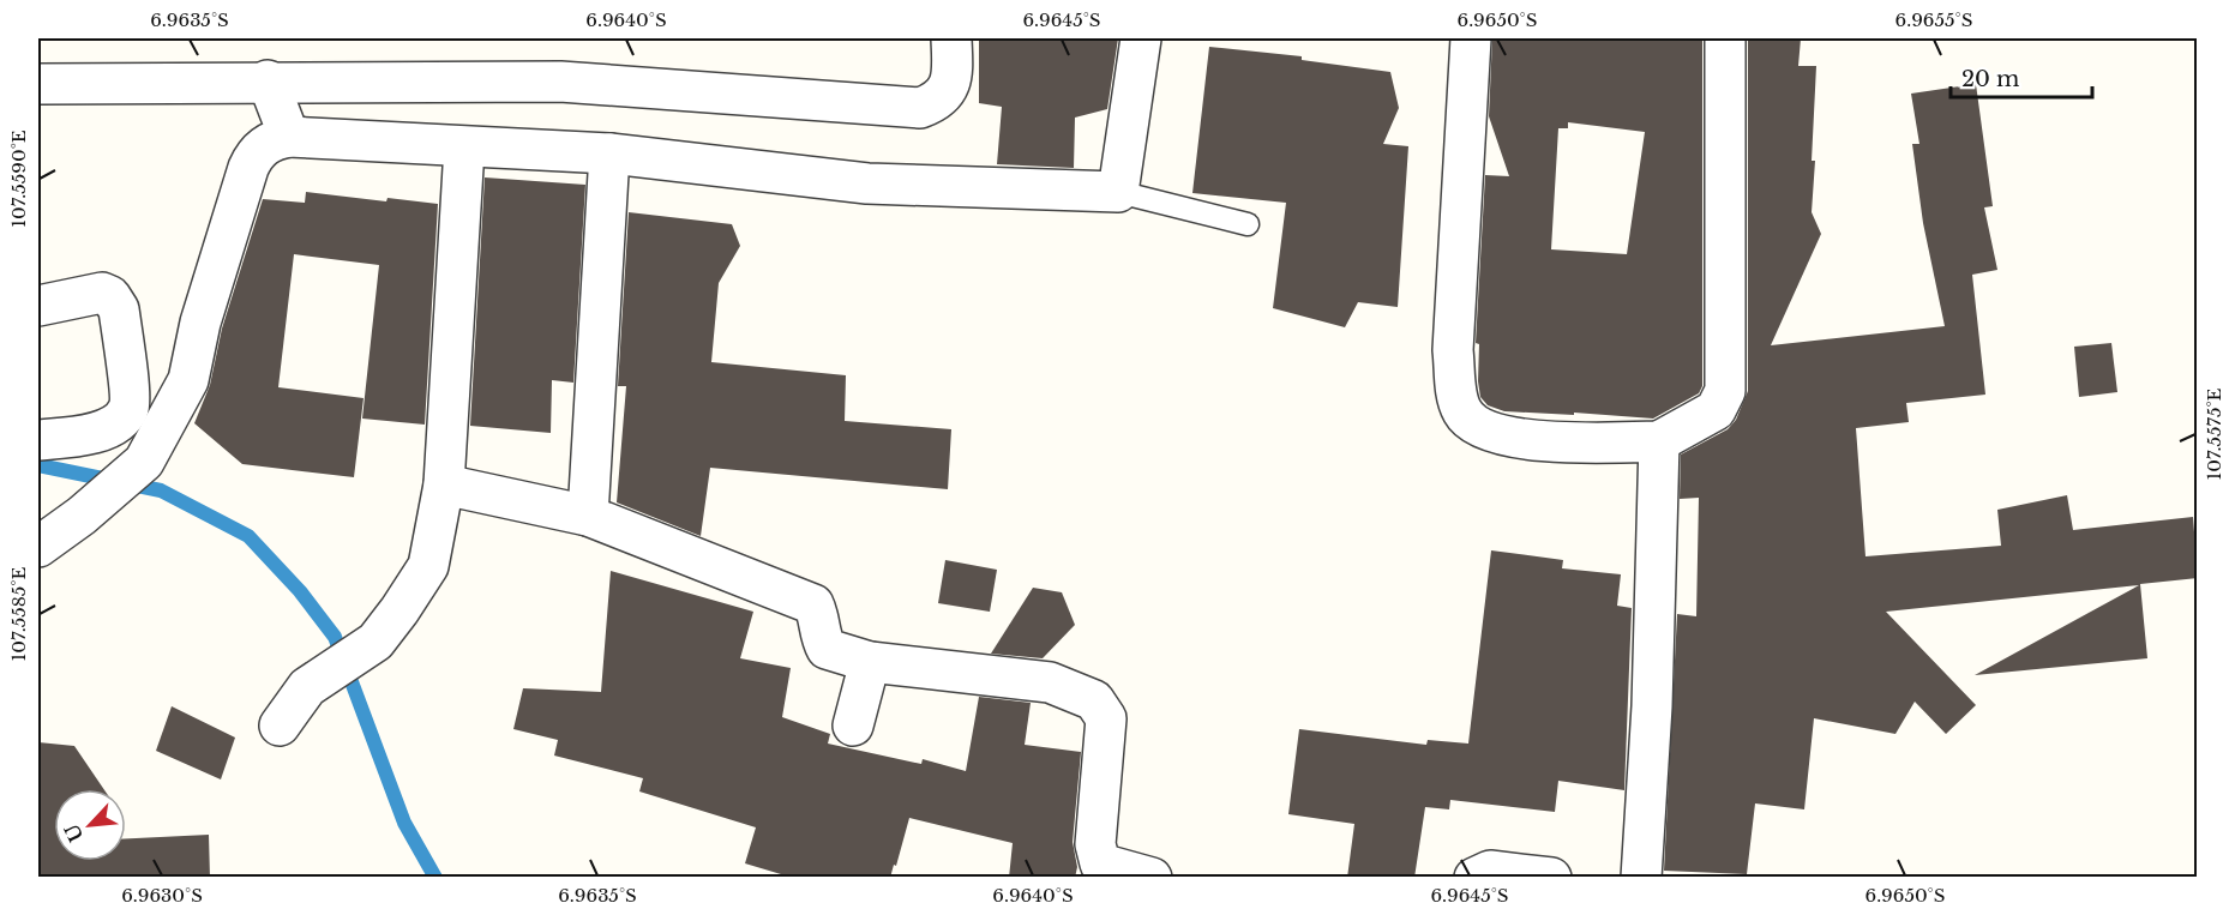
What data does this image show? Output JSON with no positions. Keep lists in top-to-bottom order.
{
  "scale_bar": "20 m",
  "north": "bottom left",
  "coordinates": [
    "6.9635°S",
    "6.9640°S",
    "6.9645°S",
    "6.9650°S",
    "6.9655°S",
    "107.5590°E",
    "107.5575°E",
    "107.5585°E",
    "6.9630°S"
  ]
}
